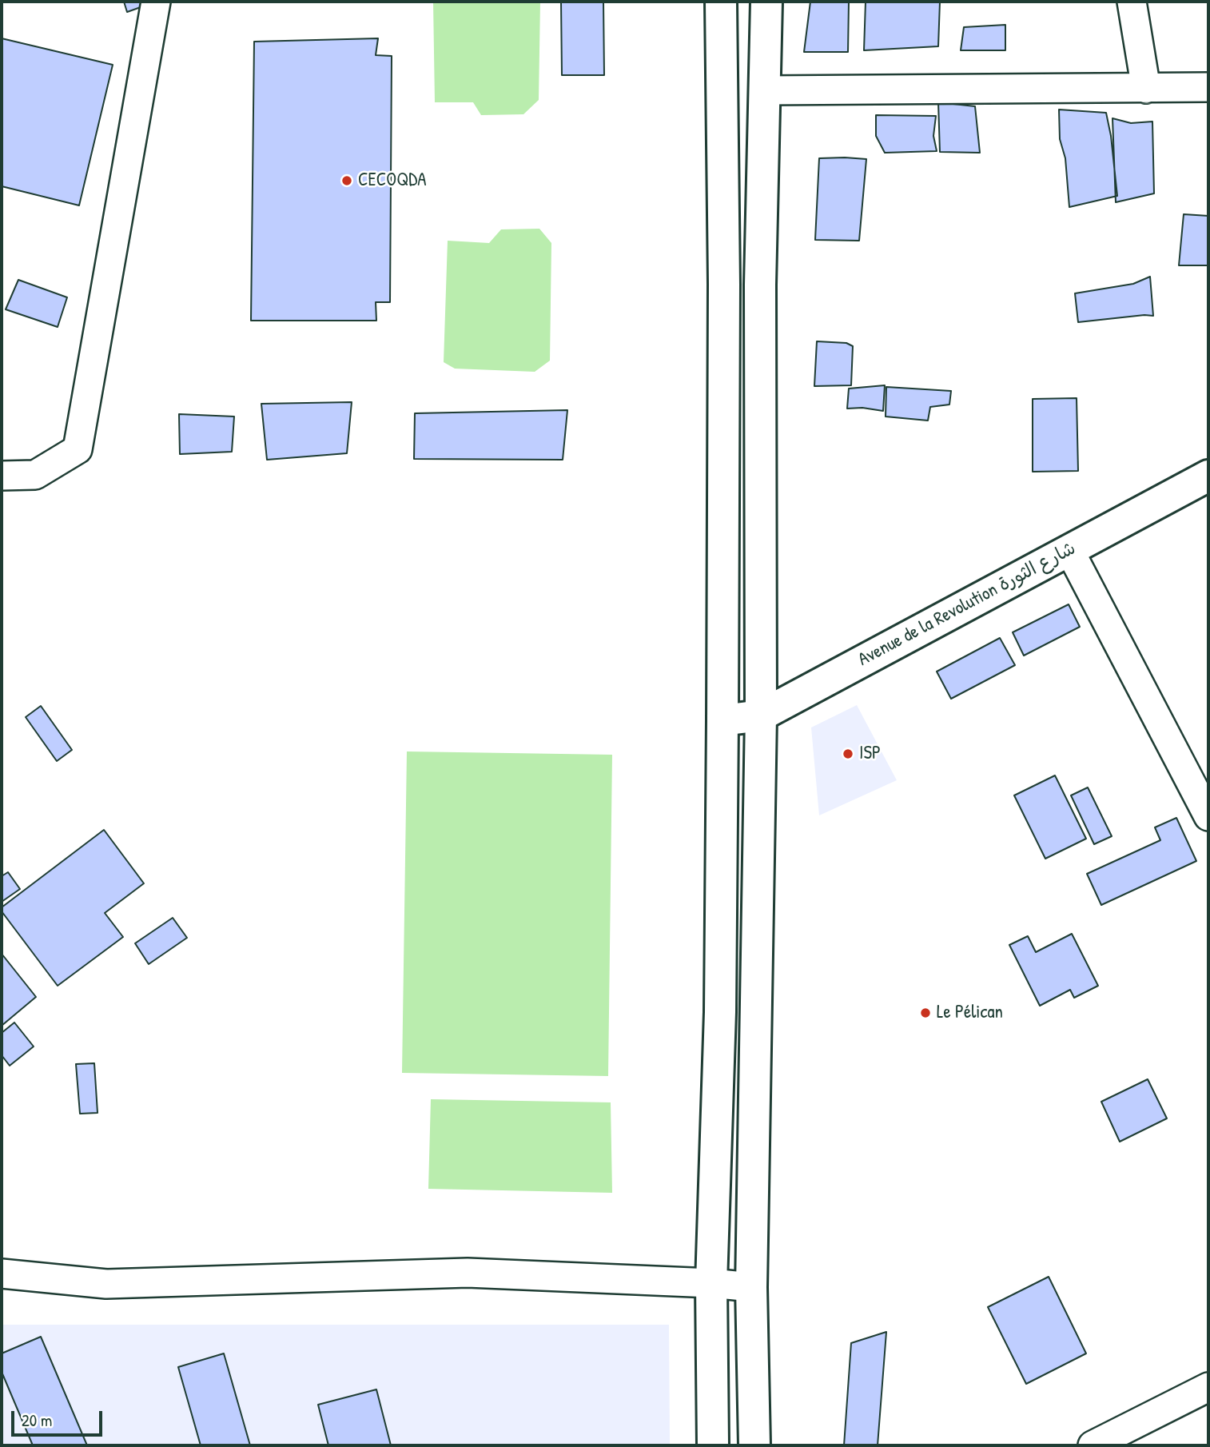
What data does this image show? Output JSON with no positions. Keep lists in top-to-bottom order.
{
  "streets": {
    "main road": ["Avenue de la Revolution شارع الثورة"]
  },
  "places": ["CECOQDA", "ISP", "Le Pélican"],
  "scale_bar": "20 m"
}
